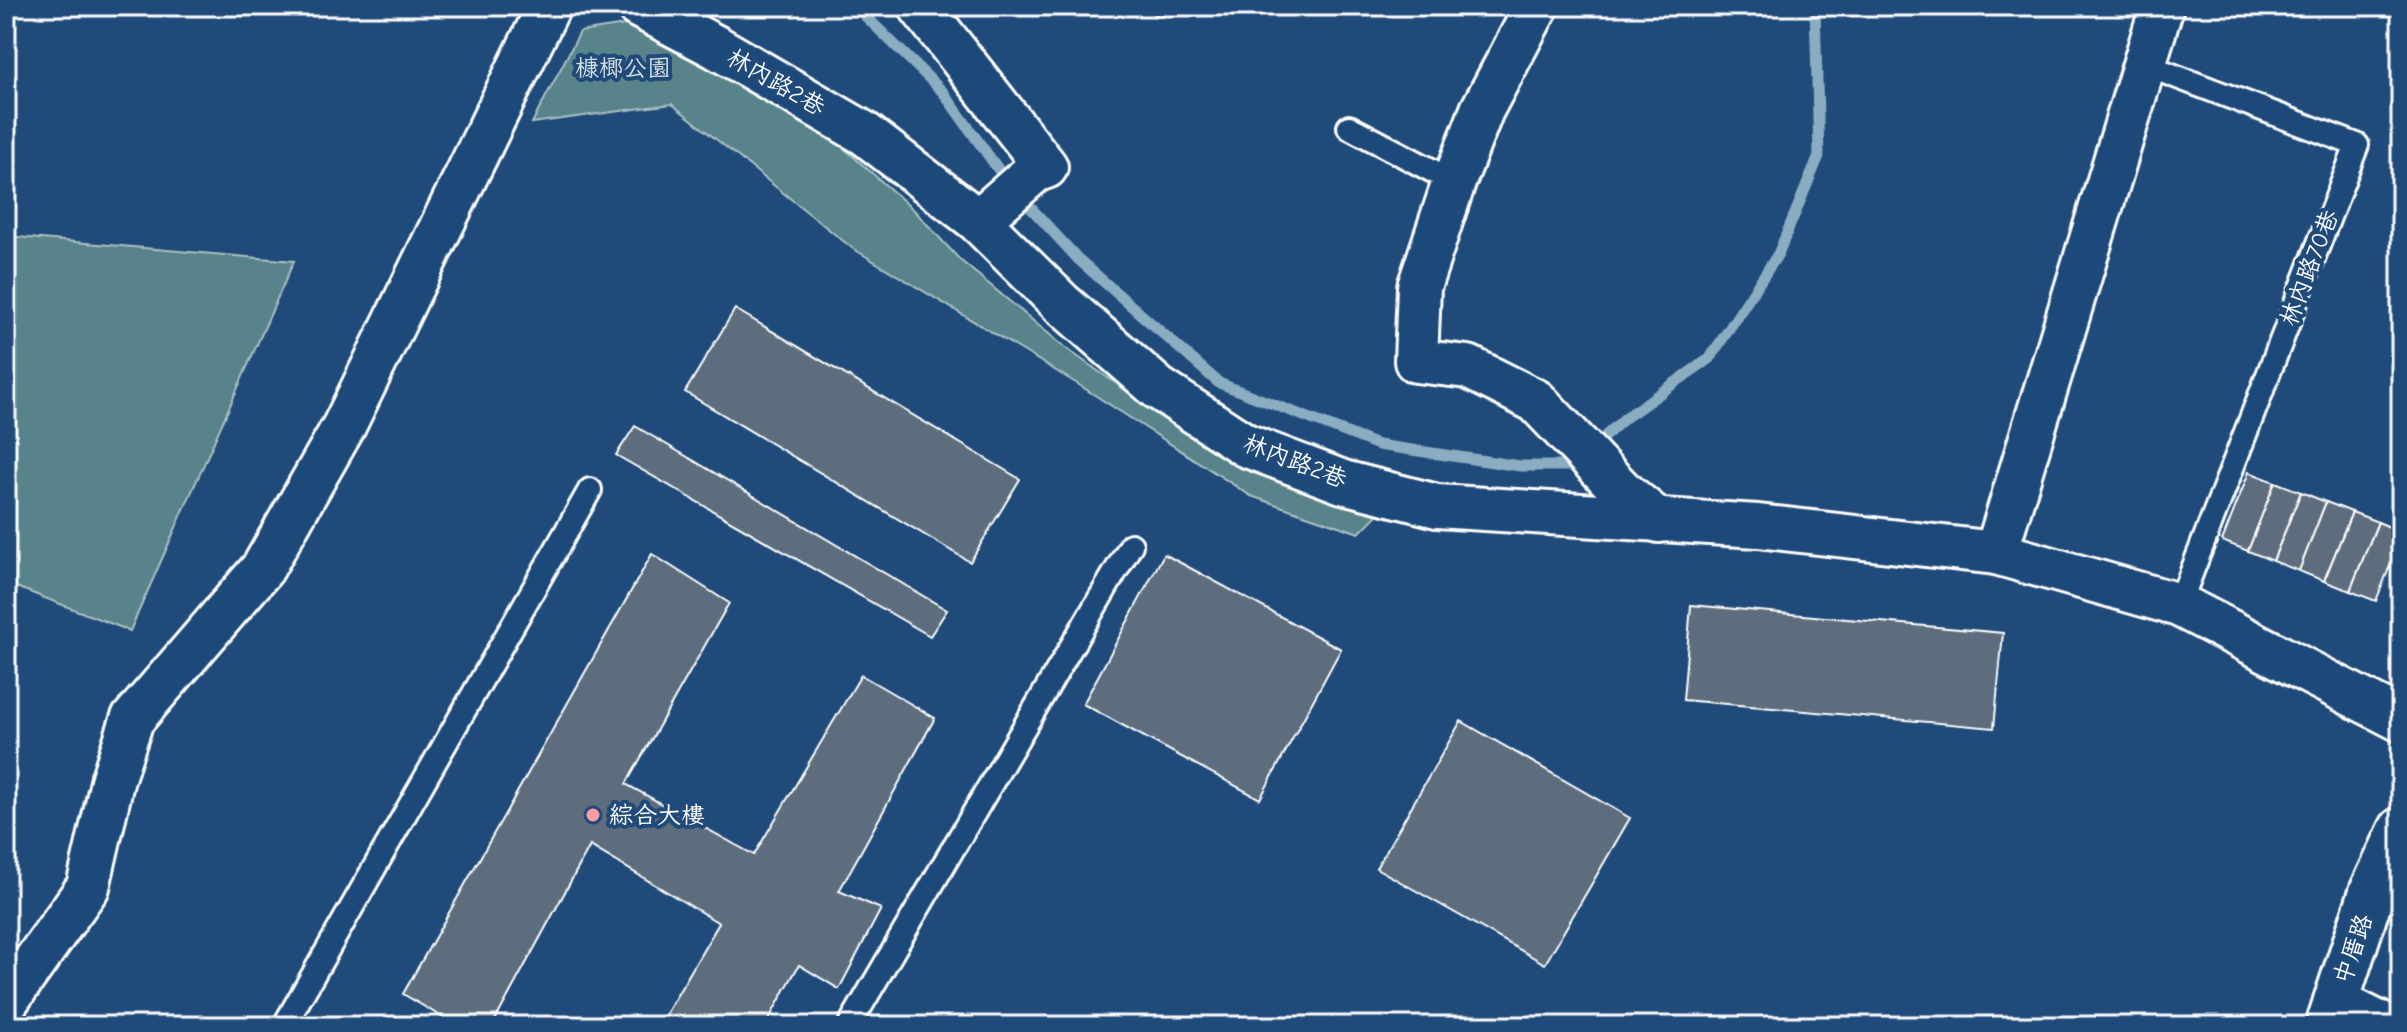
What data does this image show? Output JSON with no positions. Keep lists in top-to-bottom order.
{
  "streets": {
    "street": ["林內路2巷", "中厝路"],
    "lane": ["林內路70巷"]
  },
  "crossings": [
    ["林內路2巷", "林內路70巷"]
  ],
  "parks": ["槺榔公園"],
  "places": ["綜合大樓"]
}
